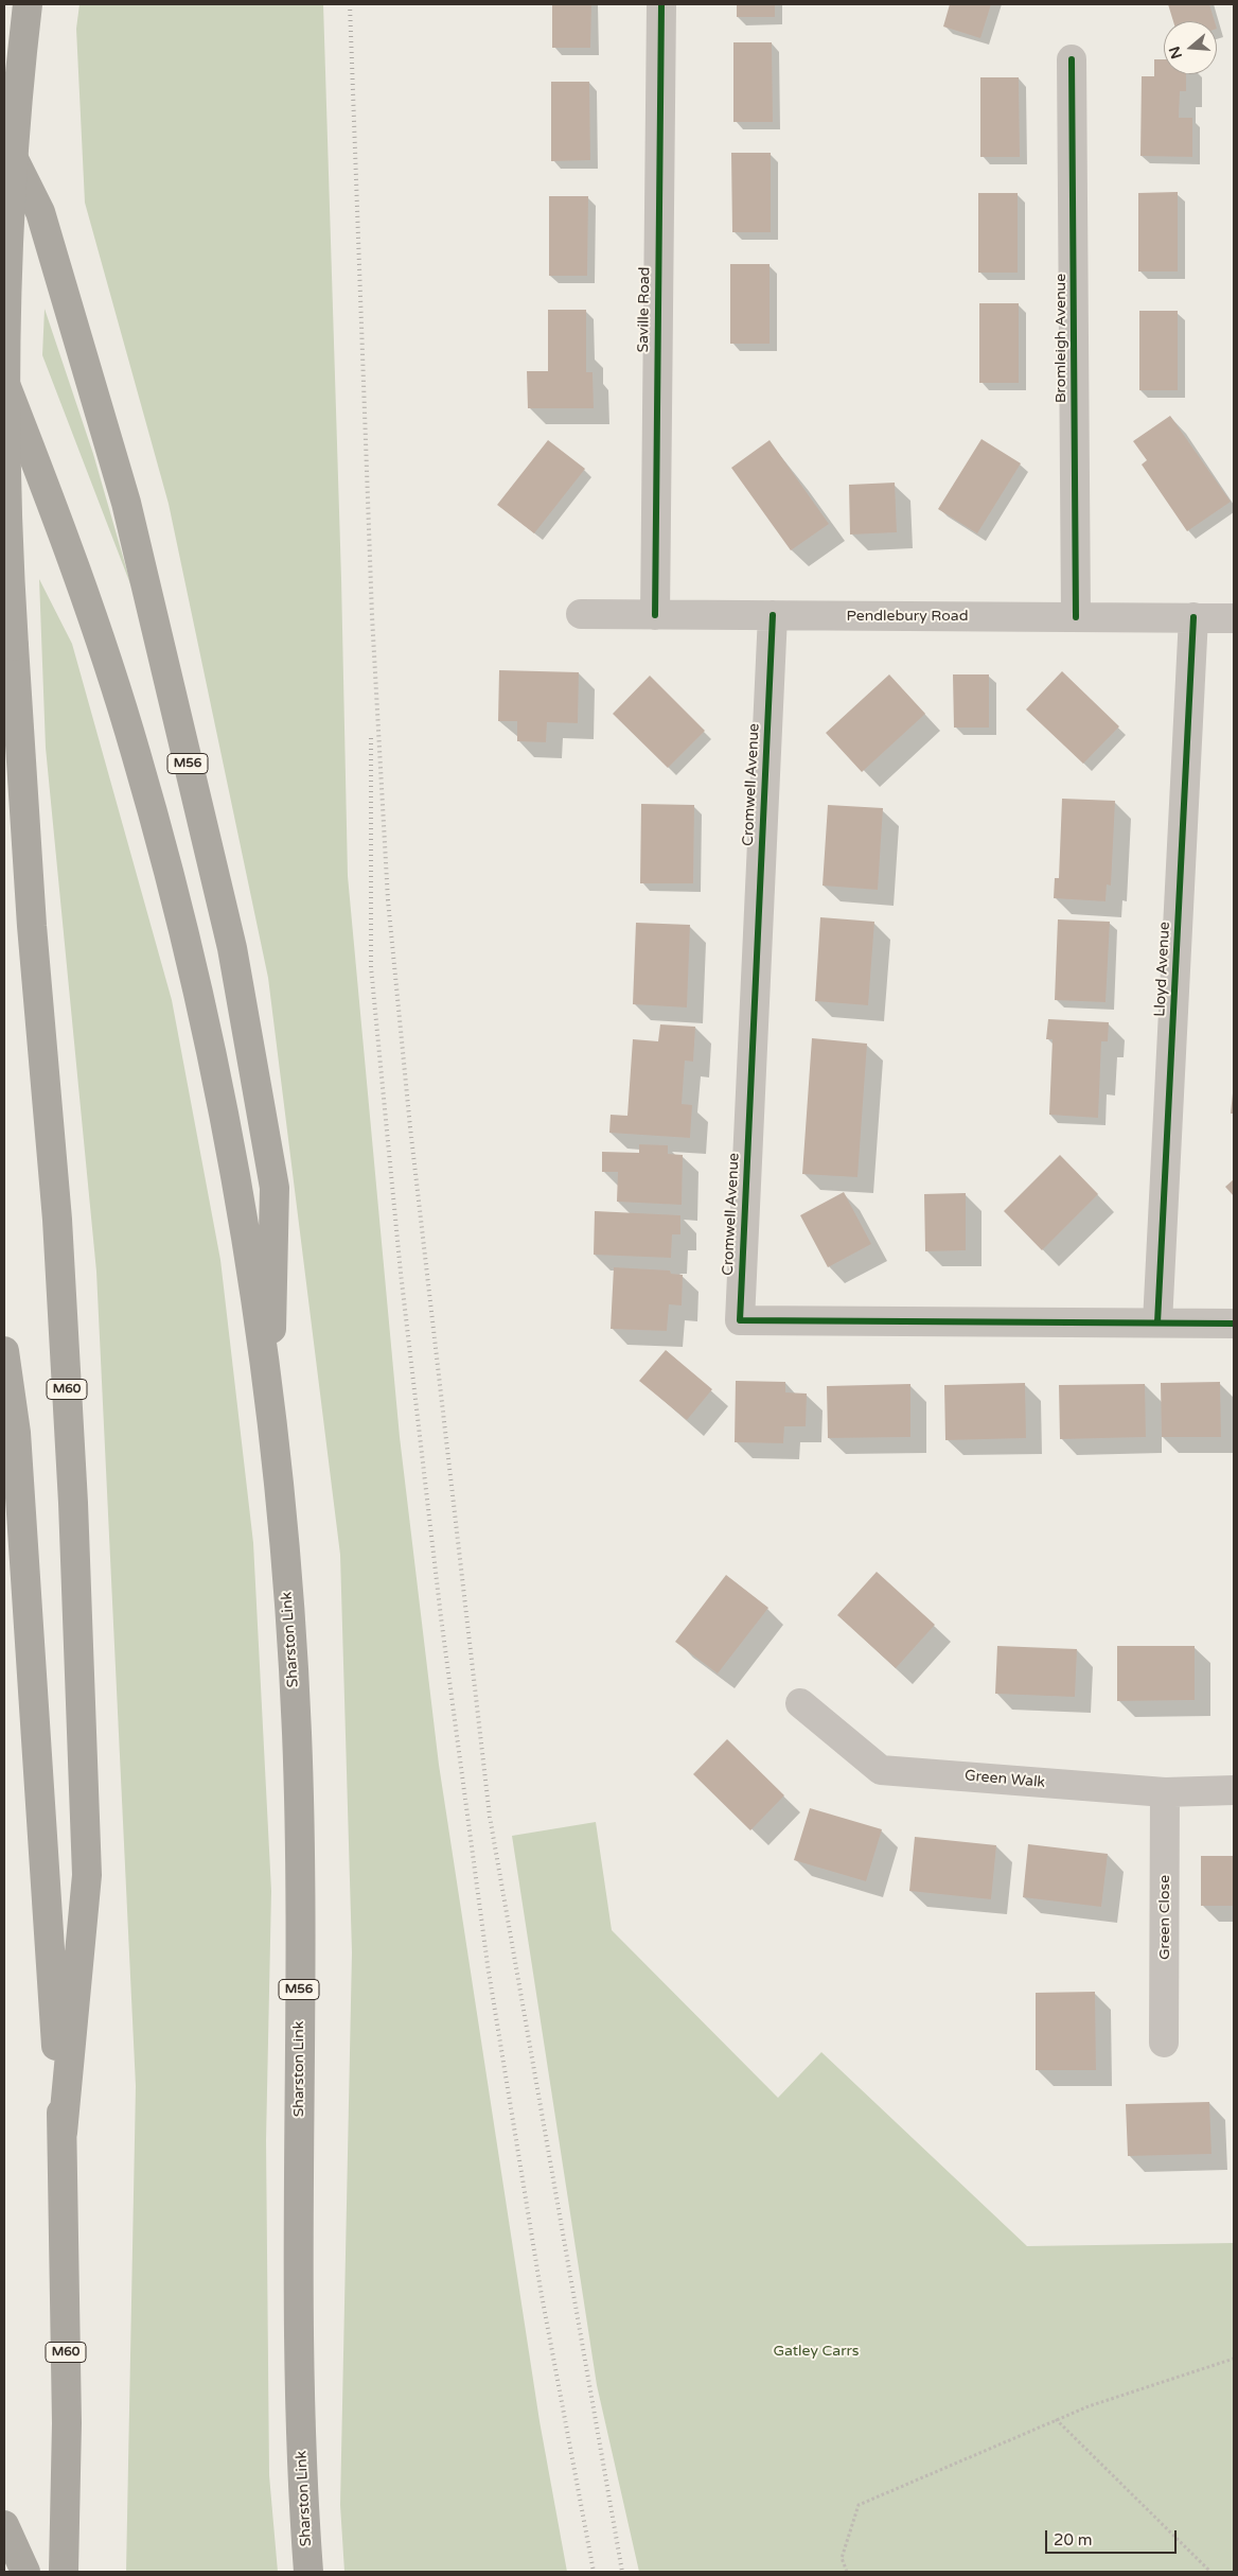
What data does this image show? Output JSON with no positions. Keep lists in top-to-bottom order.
{
  "streets": {
    "highway": ["M56", "M60", "Sharston Link"],
    "street": [
      "Saville Road",
      "Bromleigh Avenue",
      "Pendlebury Road",
      "Cromwell Avenue",
      "Lloyd Avenue",
      "Green Walk",
      "Green Close"
    ]
  },
  "crossings": [
    ["Saville Road", "Pendlebury Road"],
    ["Bromleigh Avenue", "Pendlebury Road"],
    ["Pendlebury Road", "Cromwell Avenue"],
    ["Pendlebury Road", "Lloyd Avenue"],
    ["M56", "Sharston Link"],
    ["Cromwell Avenue", "Lloyd Avenue"],
    ["Green Walk", "Green Close"]
  ],
  "parks": ["Gatley Carrs"],
  "scale_bar": "20 m",
  "north": "left"
}
